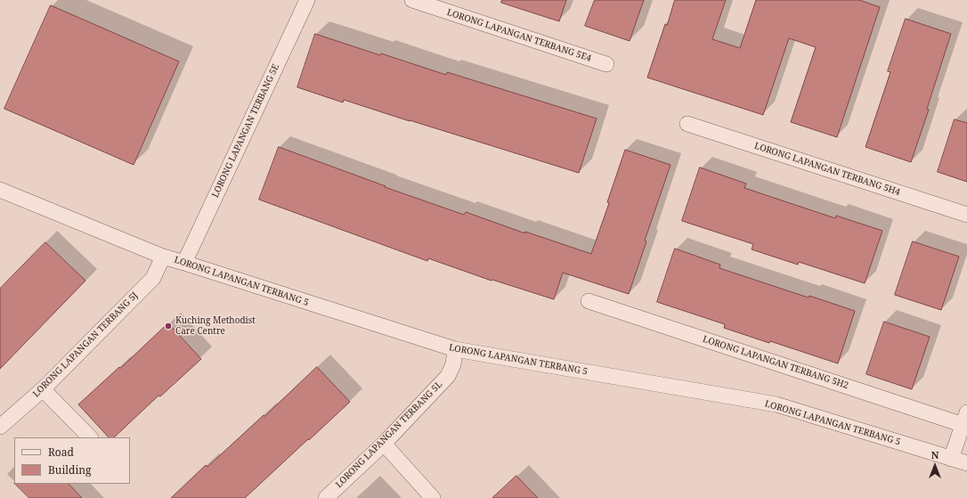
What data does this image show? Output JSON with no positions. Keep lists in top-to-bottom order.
{
  "streets": {
    "street": [
      "LORONG LAPANGAN TERBANG 5E4",
      "LORONG LAPANGAN TERBANG 5E",
      "LORONG LAPANGAN TERBANG 5H4",
      "LORONG LAPANGAN TERBANG 5",
      "LORONG LAPANGAN TERBANG 5J",
      "LORONG LAPANGAN TERBANG 5H2",
      "LORONG LAPANGAN TERBANG 5L"
    ]
  },
  "crossings": [
    ["LORONG LAPANGAN TERBANG 5E", "LORONG LAPANGAN TERBANG 5"],
    ["LORONG LAPANGAN TERBANG 5", "LORONG LAPANGAN TERBANG 5J"],
    ["LORONG LAPANGAN TERBANG 5", "LORONG LAPANGAN TERBANG 5L"]
  ],
  "places": ["Kuching Methodist Care Centre"],
  "legend": ["Road", "Building"],
  "north": "top"
}
